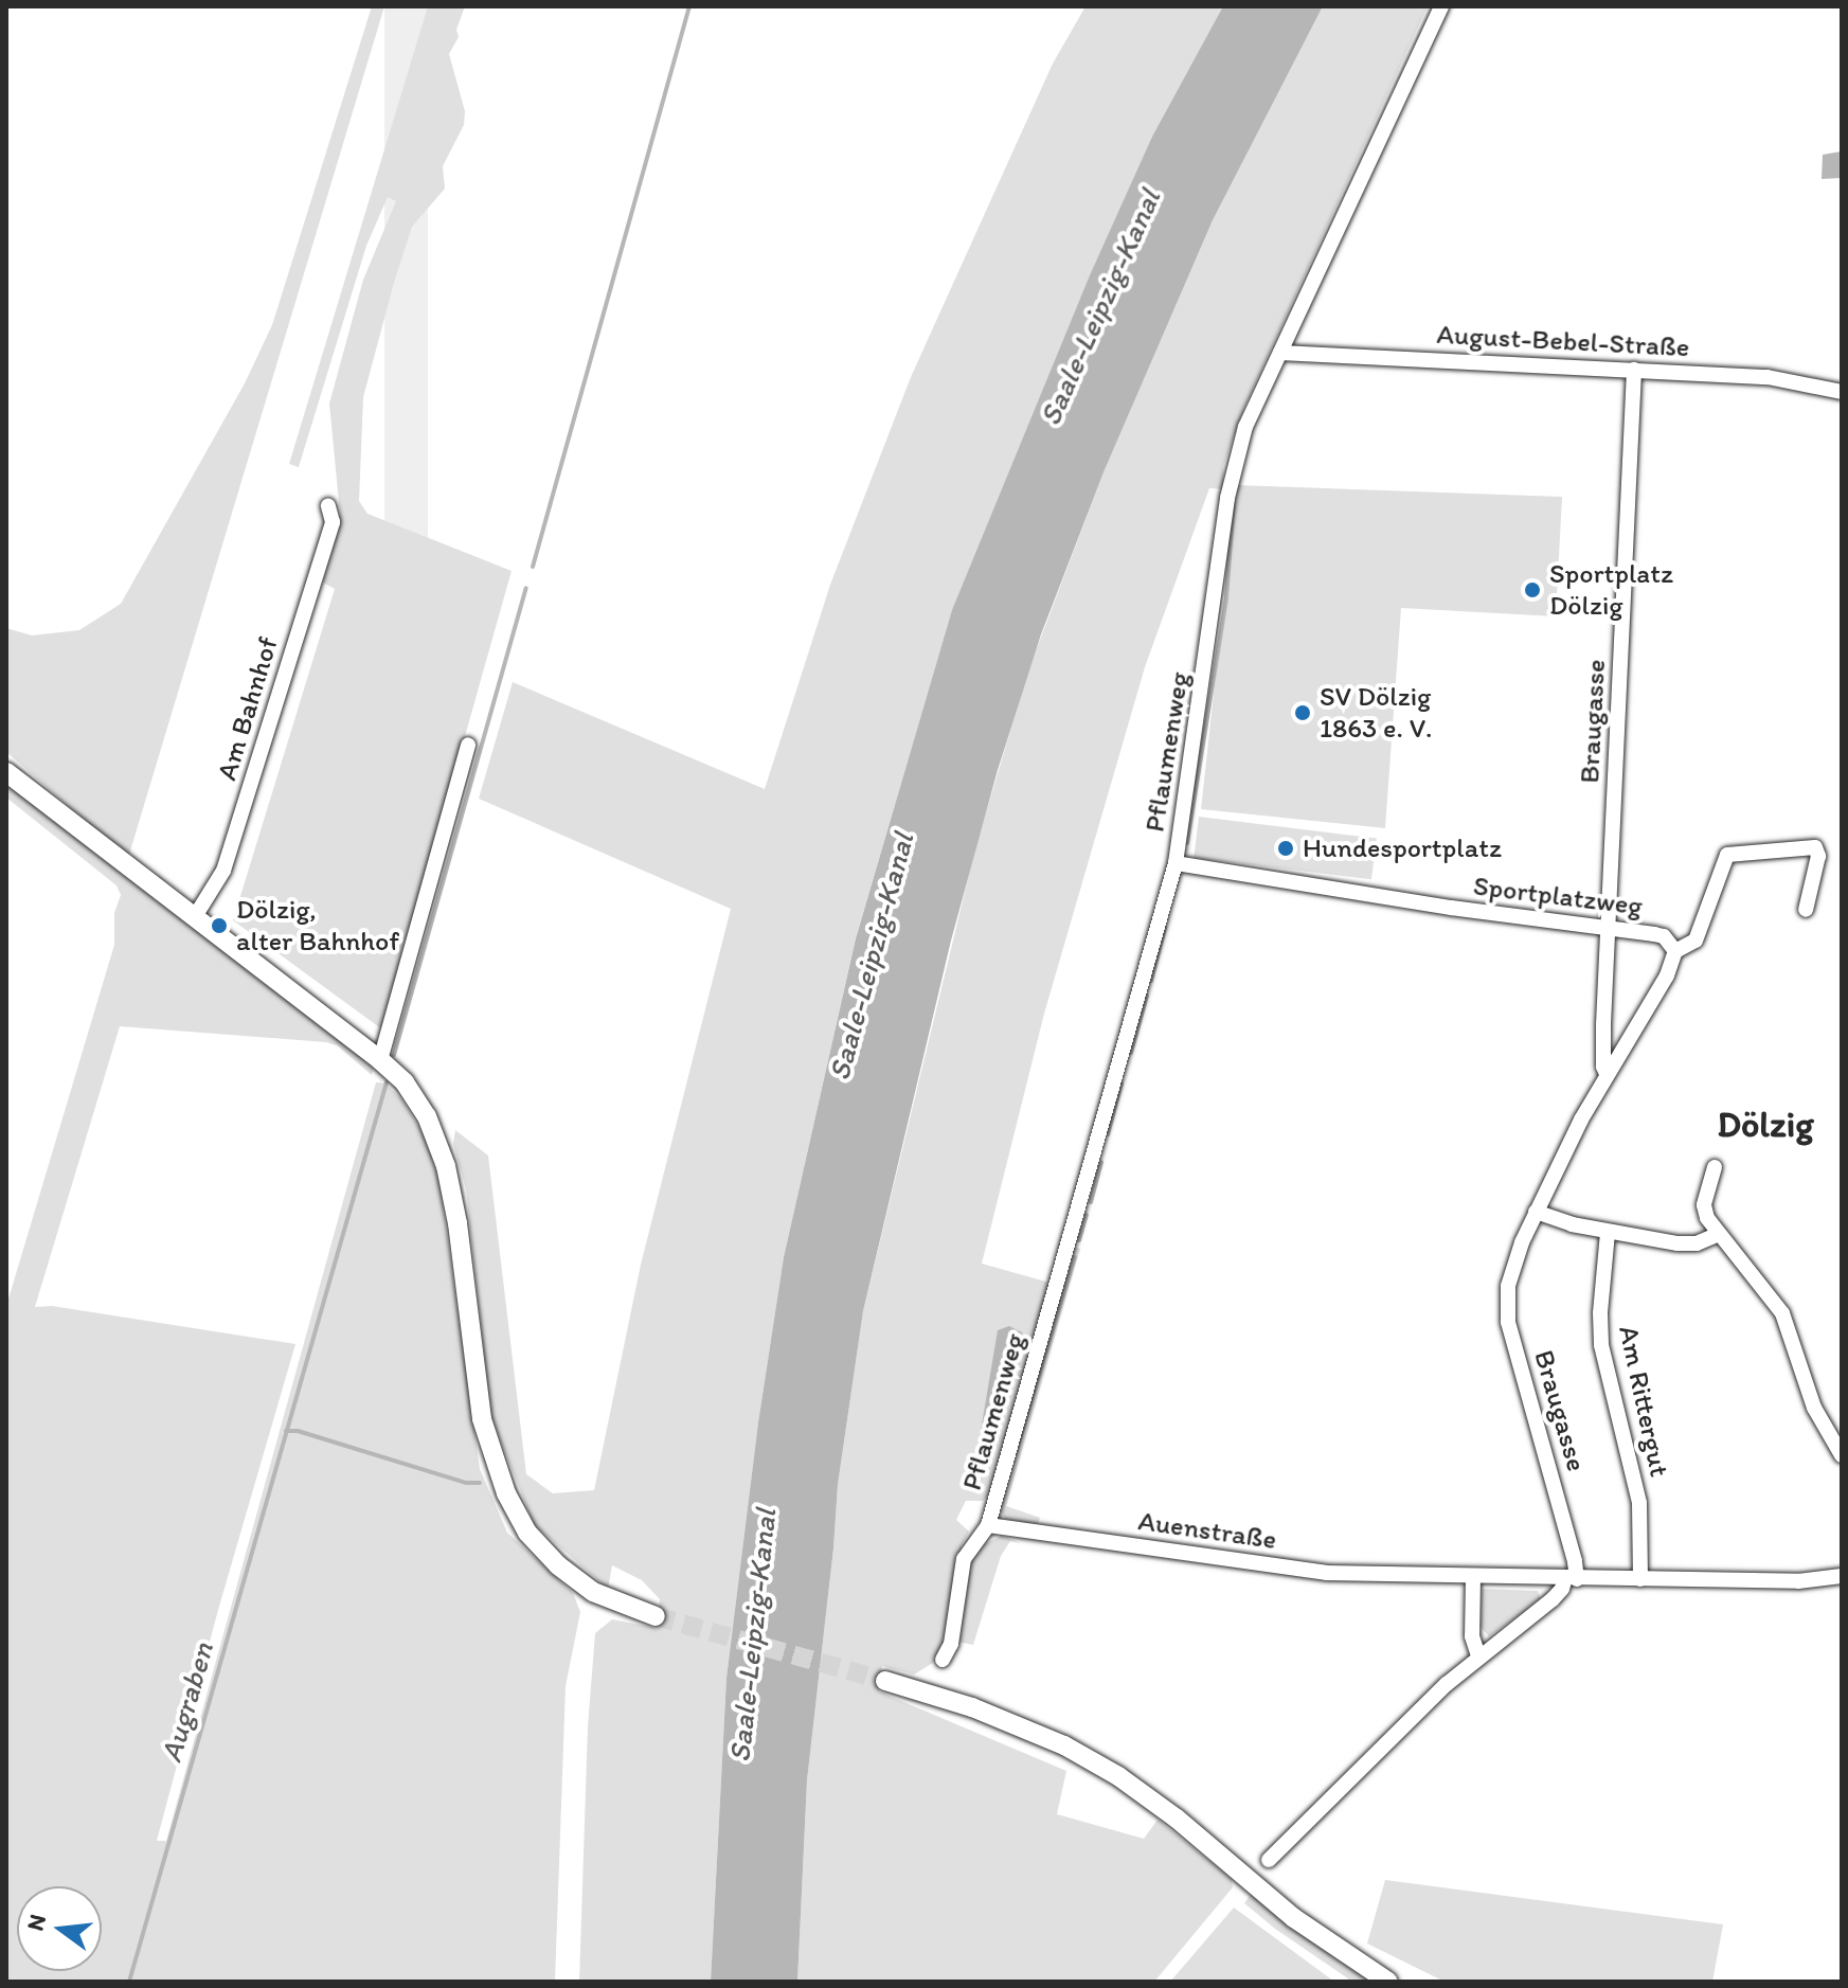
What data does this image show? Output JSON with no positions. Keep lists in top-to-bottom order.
{
  "streets": {
    "street": [
      "August-Bebel-Straße",
      "Am Bahnhof",
      "Braugasse",
      "Pflaumenweg",
      "Sportplatzweg",
      "Am Rittergut",
      "Auenstraße"
    ]
  },
  "crossings": [
    ["August-Bebel-Straße", "Braugasse"],
    ["August-Bebel-Straße", "Pflaumenweg"],
    ["Braugasse", "Sportplatzweg"],
    ["Braugasse", "Auenstraße"],
    ["Pflaumenweg", "Sportplatzweg"],
    ["Pflaumenweg", "Auenstraße"],
    ["Am Rittergut", "Auenstraße"]
  ],
  "districts": ["Dölzig"],
  "water": ["Saale-Leipzig-Kanal", "Augraben"],
  "places": [
    "Sportplatz Dölzig",
    "SV Dölzig 1863 e. V.",
    "Hundesportplatz",
    "Dölzig, alter Bahnhof"
  ],
  "north": "left"
}
